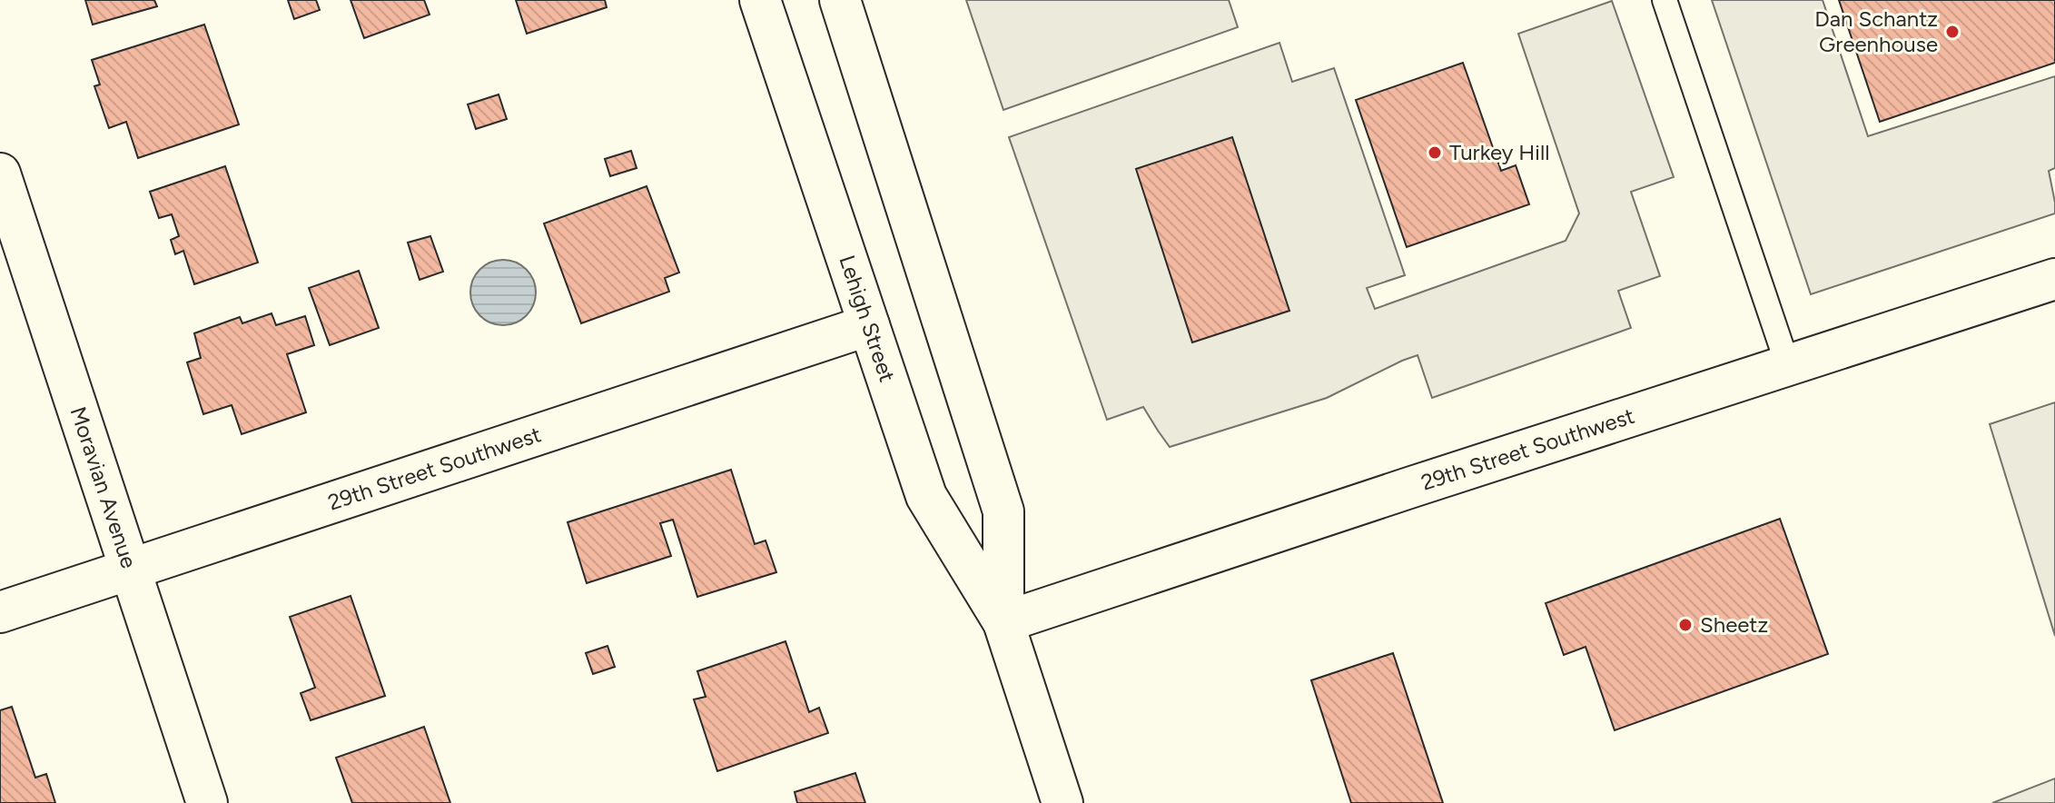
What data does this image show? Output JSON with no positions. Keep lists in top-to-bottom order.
{
  "streets": {
    "main road": ["Lehigh Street", "29th Street Southwest", "Moravian Avenue"]
  },
  "crossings": [
    ["Lehigh Street", "29th Street Southwest"],
    ["29th Street Southwest", "Moravian Avenue"]
  ],
  "places": ["Dan Schantz Greenhouse", "Turkey Hill", "Sheetz"]
}
